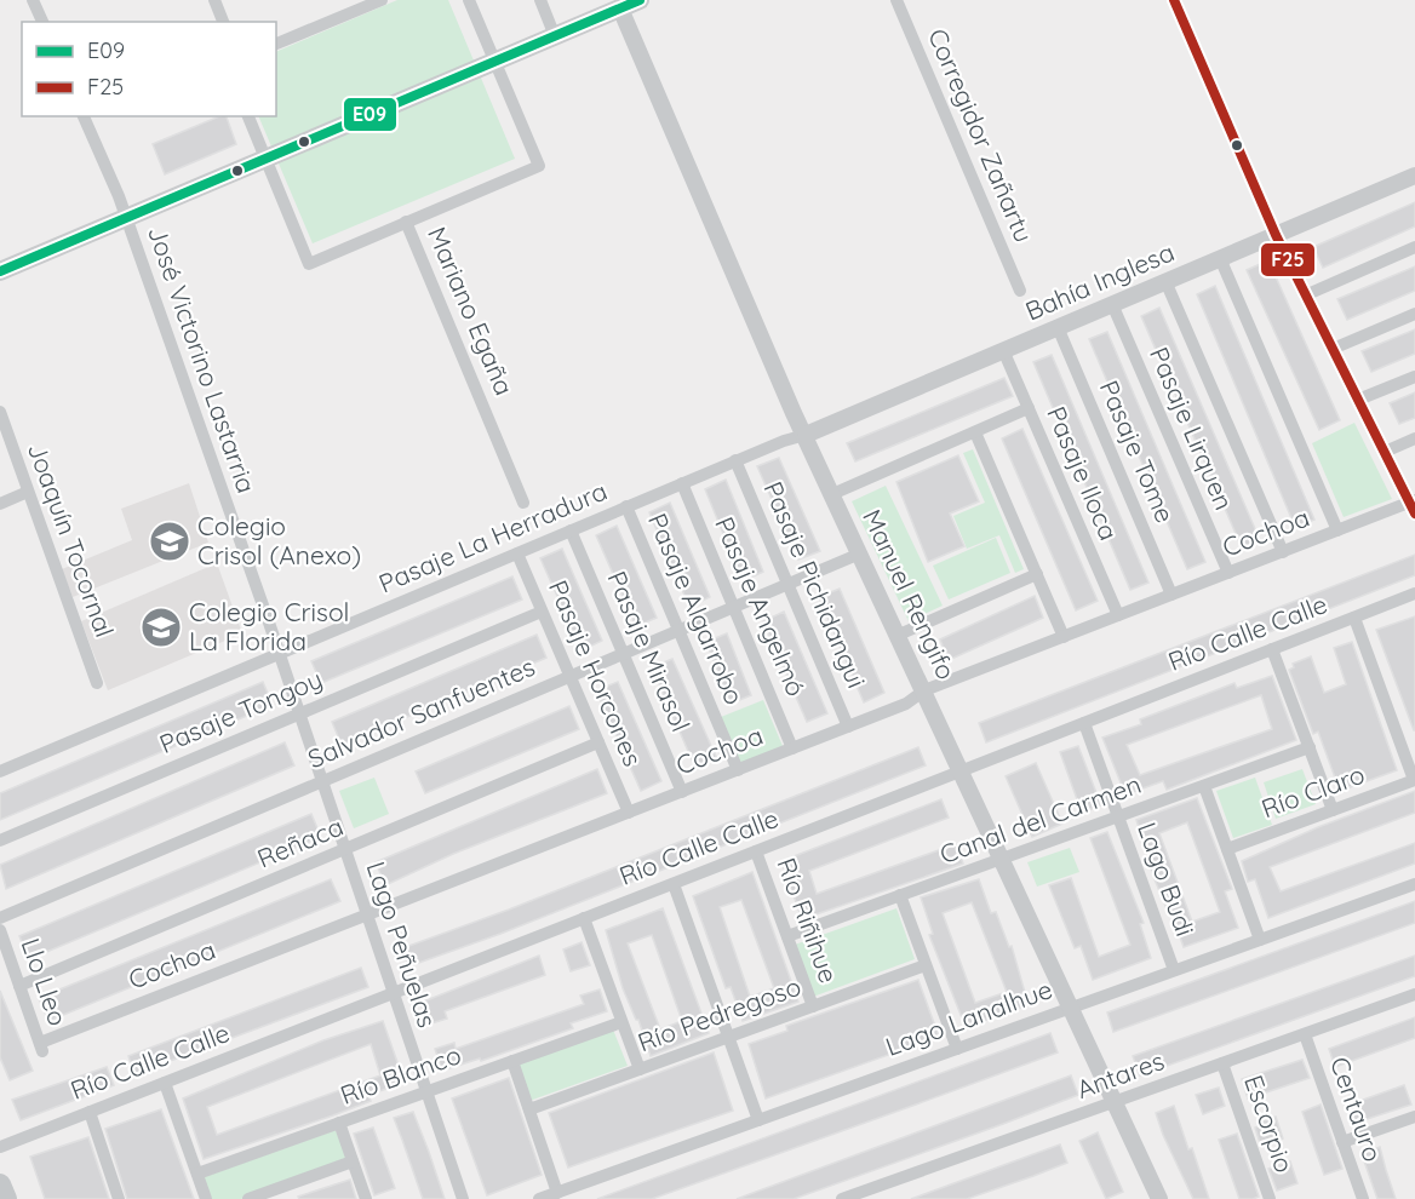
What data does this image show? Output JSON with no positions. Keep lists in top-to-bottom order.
{
  "streets": {
    "street": [
      "Corregidor Zañartu",
      "Bahía Inglesa",
      "Mariano Egaña",
      "José Victorino Lastarria",
      "Pasaje Lirquen",
      "Pasaje Tome",
      "Pasaje Iloca",
      "Cochoa",
      "Pasaje La Herradura",
      "Joaquín Tocornal",
      "Pasaje Pichidangui",
      "Manuel Rengifo",
      "Pasaje Angelmó",
      "Pasaje Algarrobo",
      "Río Calle Calle",
      "Pasaje Mirasol",
      "Pasaje Horcones",
      "Pasaje Tongoy",
      "Salvador Sanfuentes",
      "Río Claro",
      "Canal del Carmen",
      "Reñaca",
      "Lago Budi",
      "Río Riñihue",
      "Lago Peñuelas",
      "Llo Lleo",
      "Río Pedregoso",
      "Lago Lanalhue",
      "Río Blanco",
      "Antares",
      "Centauro",
      "Escorpio"
    ]
  },
  "crossings": [
    ["Bahía Inglesa", "Pasaje Lirquen"],
    ["Bahía Inglesa", "Pasaje Tome"],
    ["Bahía Inglesa", "Pasaje Iloca"],
    ["Bahía Inglesa", "Pasaje La Herradura"],
    ["Bahía Inglesa", "Manuel Rengifo"],
    ["José Victorino Lastarria", "Lago Peñuelas"],
    ["Pasaje Lirquen", "Cochoa"],
    ["Pasaje Tome", "Cochoa"],
    ["Pasaje Iloca", "Cochoa"],
    ["Cochoa", "Pasaje Pichidangui"],
    ["Cochoa", "Manuel Rengifo"],
    ["Cochoa", "Pasaje Angelmó"],
    ["Cochoa", "Pasaje Algarrobo"],
    ["Cochoa", "Pasaje Mirasol"],
    ["Cochoa", "Pasaje Horcones"],
    ["Cochoa", "Lago Peñuelas"],
    ["Cochoa", "Llo Lleo"],
    ["Pasaje La Herradura", "Pasaje Pichidangui"],
    ["Pasaje La Herradura", "Manuel Rengifo"],
    ["Pasaje La Herradura", "Pasaje Angelmó"],
    ["Pasaje La Herradura", "Pasaje Algarrobo"],
    ["Pasaje La Herradura", "Pasaje Mirasol"],
    ["Pasaje La Herradura", "Pasaje Horcones"],
    ["Pasaje La Herradura", "Lago Peñuelas"],
    ["Pasaje Pichidangui", "Salvador Sanfuentes"],
    ["Manuel Rengifo", "Río Calle Calle"],
    ["Manuel Rengifo", "Salvador Sanfuentes"],
    ["Manuel Rengifo", "Canal del Carmen"],
    ["Manuel Rengifo", "Lago Lanalhue"],
    ["Manuel Rengifo", "Antares"],
    ["Pasaje Angelmó", "Salvador Sanfuentes"],
    ["Pasaje Algarrobo", "Salvador Sanfuentes"],
    ["Río Calle Calle", "Lago Budi"],
    ["Río Calle Calle", "Río Riñihue"],
    ["Río Calle Calle", "Lago Peñuelas"],
    ["Pasaje Mirasol", "Salvador Sanfuentes"],
    ["Pasaje Horcones", "Pasaje Tongoy"],
    ["Pasaje Horcones", "Salvador Sanfuentes"],
    ["Pasaje Horcones", "Reñaca"],
    ["Pasaje Tongoy", "Lago Peñuelas"],
    ["Salvador Sanfuentes", "Lago Peñuelas"],
    ["Canal del Carmen", "Lago Budi"],
    ["Canal del Carmen", "Río Riñihue"],
    ["Reñaca", "Lago Peñuelas"],
    ["Reñaca", "Llo Lleo"],
    ["Lago Budi", "Lago Lanalhue"],
    ["Río Riñihue", "Río Pedregoso"],
    ["Lago Peñuelas", "Río Blanco"],
    ["Antares", "Centauro"],
    ["Antares", "Escorpio"]
  ],
  "places": {
    "school or university": ["Colegio Crisol (Anexo)", "Colegio Crisol La Florida"]
  },
  "lines": ["transit line E09", "transit line F25"],
  "legend": ["E09", "F25"]
}
